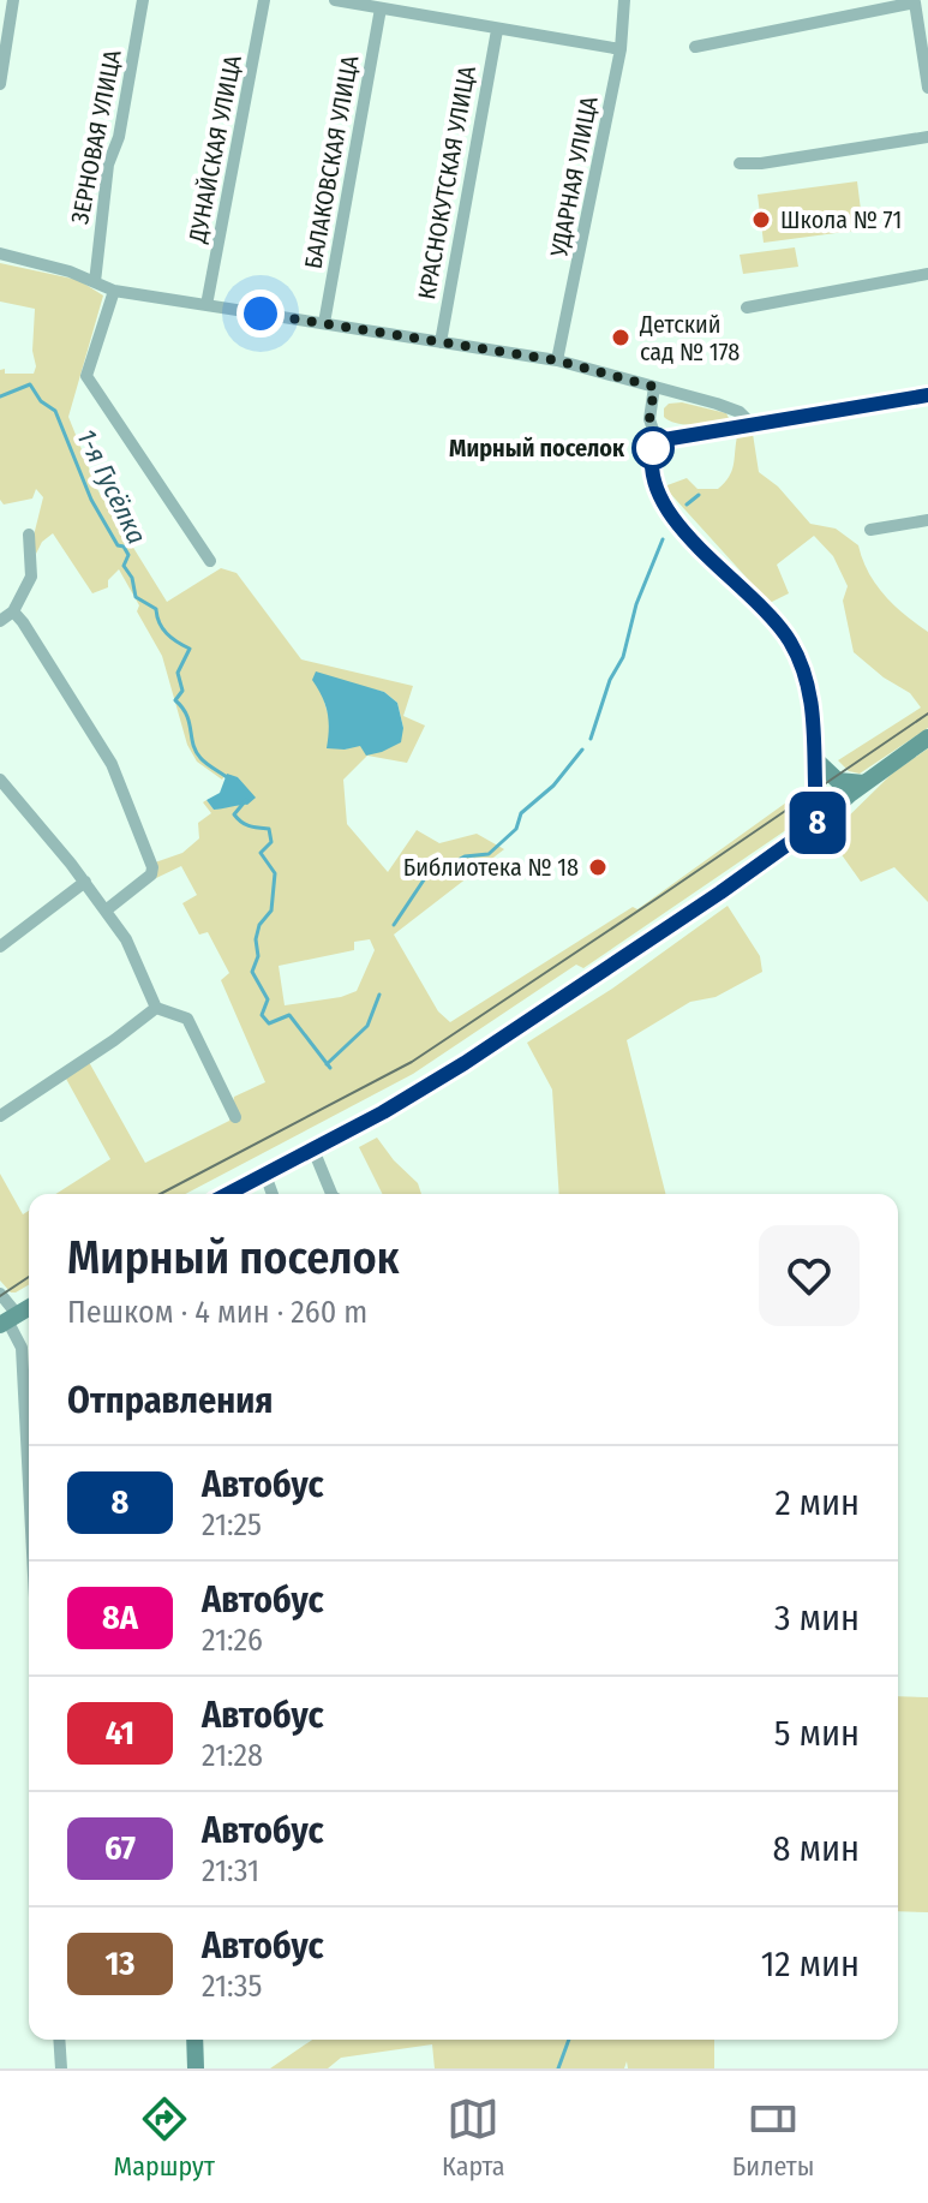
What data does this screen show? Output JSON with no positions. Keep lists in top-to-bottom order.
{
  "streets": {
    "street": [
      "ЗЕРНОВАЯ УЛИЦА",
      "ДУНАЙСКАЯ УЛИЦА",
      "БАЛАКОВСКАЯ УЛИЦА",
      "УДАРНАЯ УЛИЦА",
      "КРАСНОКУТСКАЯ УЛИЦА"
    ]
  },
  "water": ["1-я Гусёлка"],
  "places": [
    "Школа № 71",
    "Детский сад № 178",
    "Мирный поселок",
    "Библиотека № 18"
  ],
  "lines": ["bus line 8"],
  "page": {
    "on_map": "8",
    "heading": [
      ["Мирный поселок", "Пешком · 4 мин · 260 m"],
      "Отправления"
    ],
    "list": [
      {
        "mark": "8",
        "name": "Автобус",
        "note": "21:25",
        "value": "2 мин"
      },
      {
        "mark": "8А",
        "name": "Автобус",
        "note": "21:26",
        "value": "3 мин"
      },
      {
        "mark": "41",
        "name": "Автобус",
        "note": "21:28",
        "value": "5 мин"
      },
      {
        "mark": "67",
        "name": "Автобус",
        "note": "21:31",
        "value": "8 мин"
      },
      {
        "mark": "13",
        "name": "Автобус",
        "note": "21:35",
        "value": "12 мин"
      }
    ],
    "tabs": ["Маршрут", "Карта", "Билеты"]
  }
}
